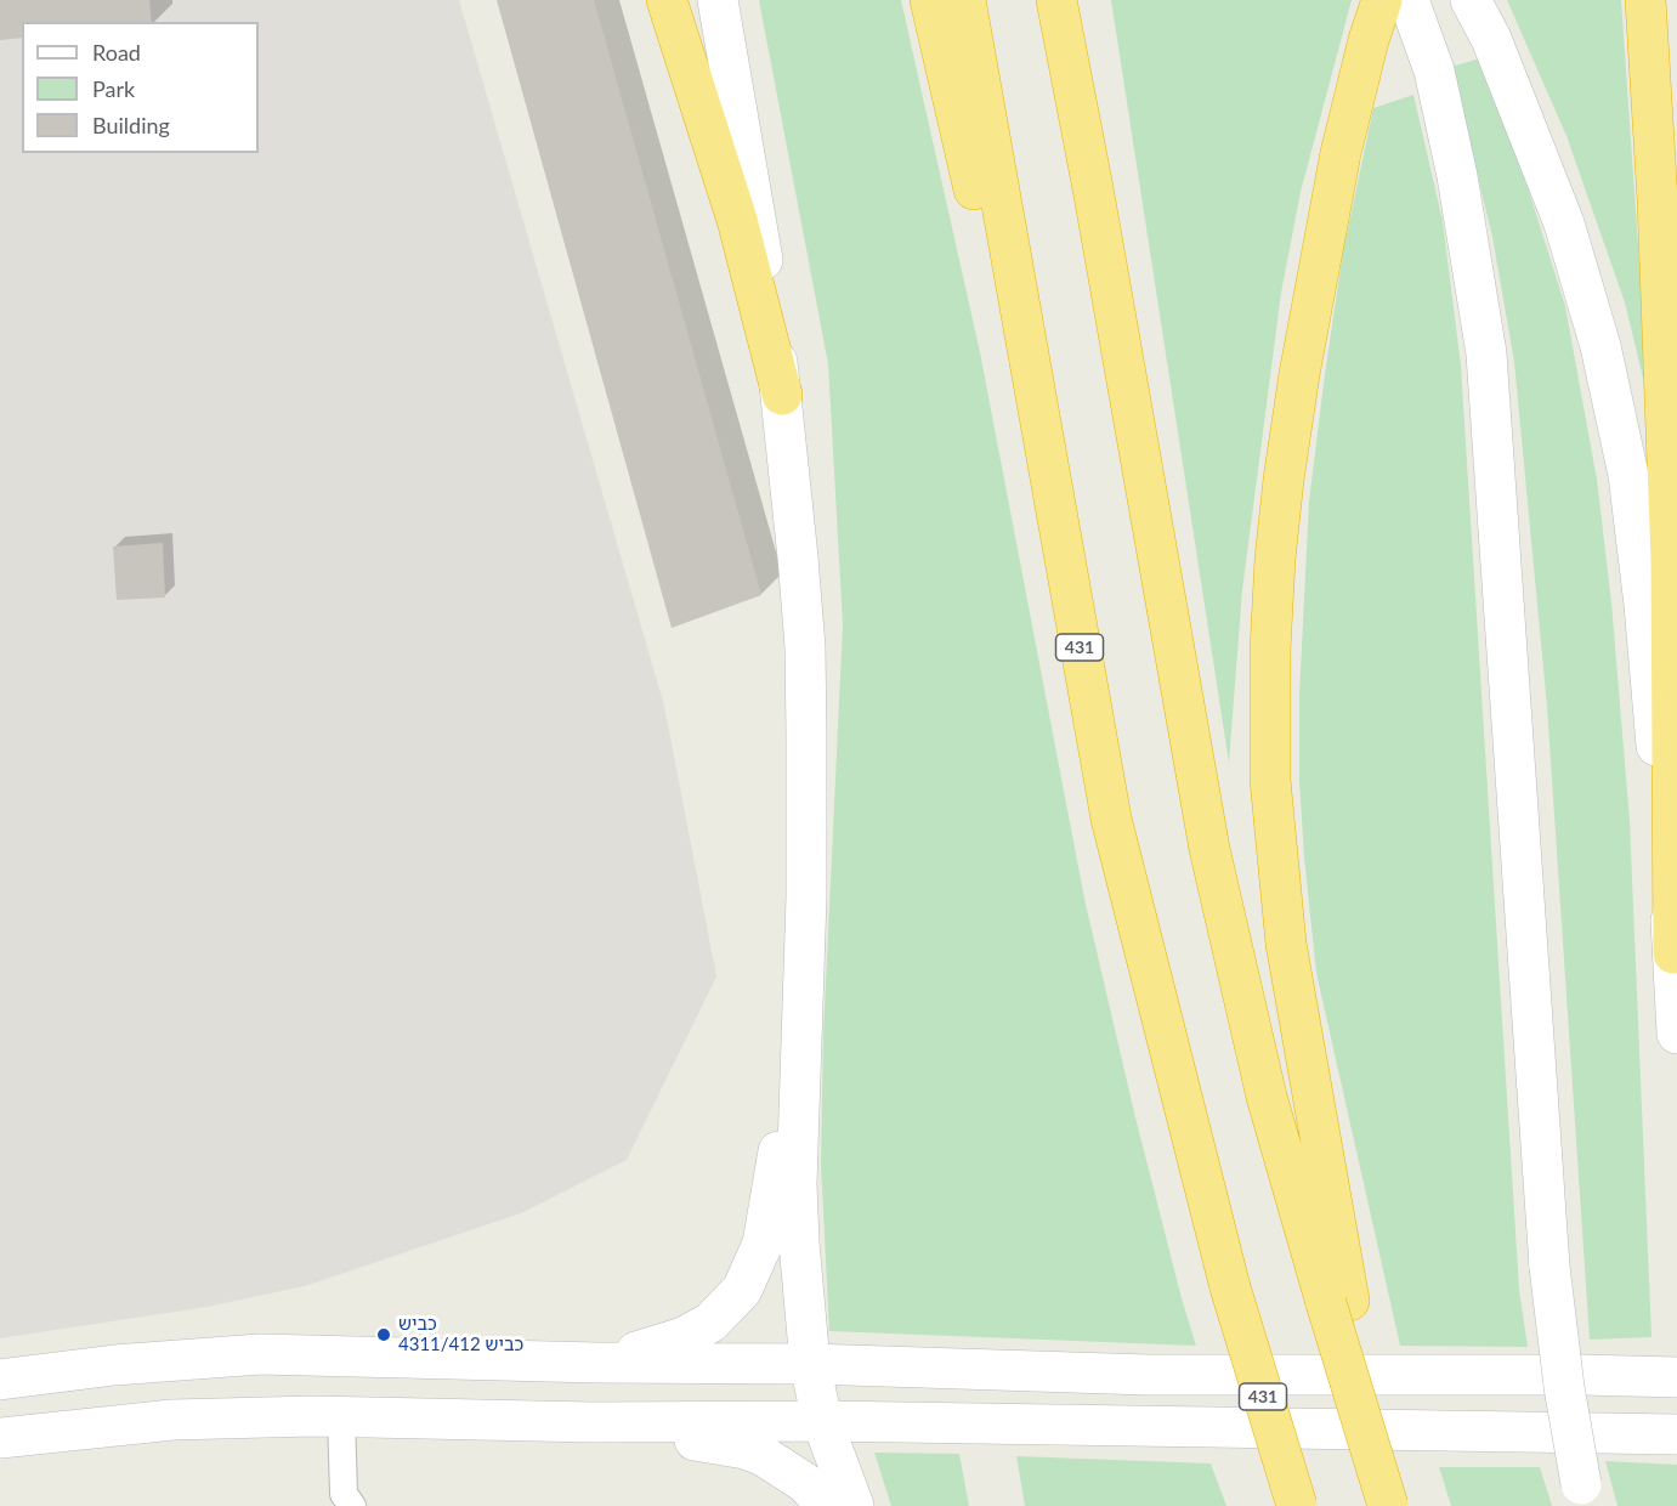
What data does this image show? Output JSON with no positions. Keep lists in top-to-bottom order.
{
  "streets": {
    "highway": ["431"]
  },
  "places": ["כביש 4311/כביש 412"],
  "legend": ["Road", "Park", "Building"]
}
